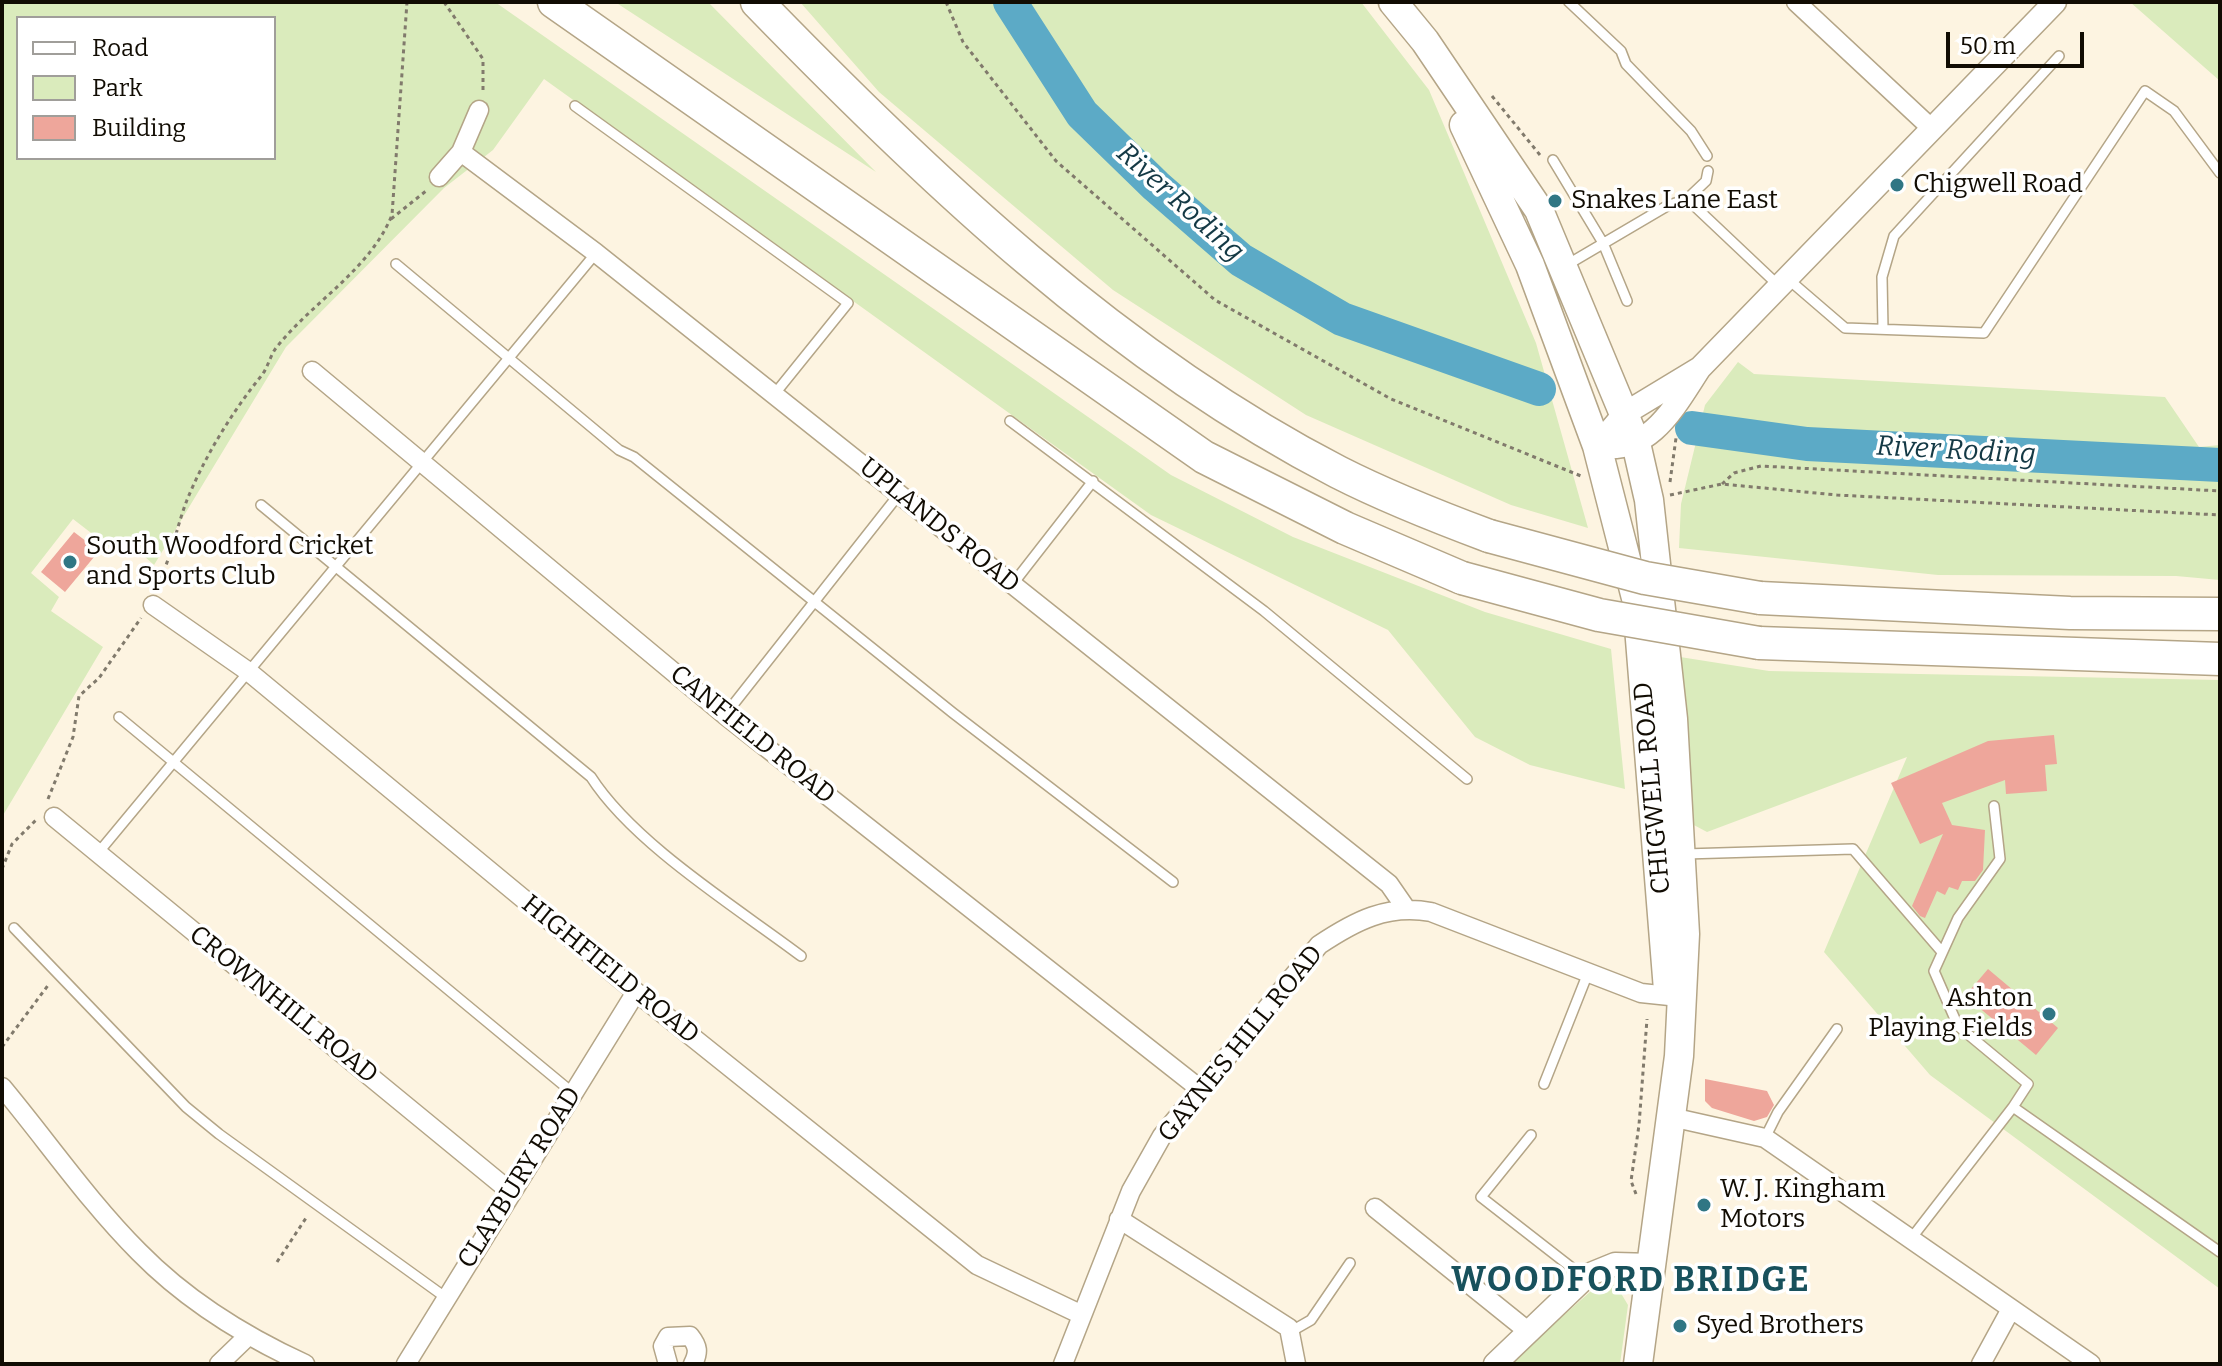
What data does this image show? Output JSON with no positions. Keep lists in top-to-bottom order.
{
  "streets": {
    "main road": ["CHIGWELL ROAD"],
    "street": [
      "UPLANDS ROAD",
      "CANFIELD ROAD",
      "HIGHFIELD ROAD",
      "CROWNHILL ROAD",
      "GAYNES HILL ROAD",
      "CLAYBURY ROAD"
    ]
  },
  "crossings": [
    ["UPLANDS ROAD", "GAYNES HILL ROAD"],
    ["CANFIELD ROAD", "GAYNES HILL ROAD"],
    ["CHIGWELL ROAD", "GAYNES HILL ROAD"],
    ["HIGHFIELD ROAD", "GAYNES HILL ROAD"],
    ["HIGHFIELD ROAD", "CLAYBURY ROAD"],
    ["CROWNHILL ROAD", "CLAYBURY ROAD"]
  ],
  "districts": ["WOODFORD BRIDGE"],
  "water": ["River Roding"],
  "places": [
    "Chigwell Road",
    "Snakes Lane East",
    "South Woodford Cricket and Sports Club",
    "Ashton Playing Fields",
    "W. J. Kingham Motors",
    "Syed Brothers"
  ],
  "legend": ["Road", "Park", "Building"],
  "scale_bar": "50 m"
}
